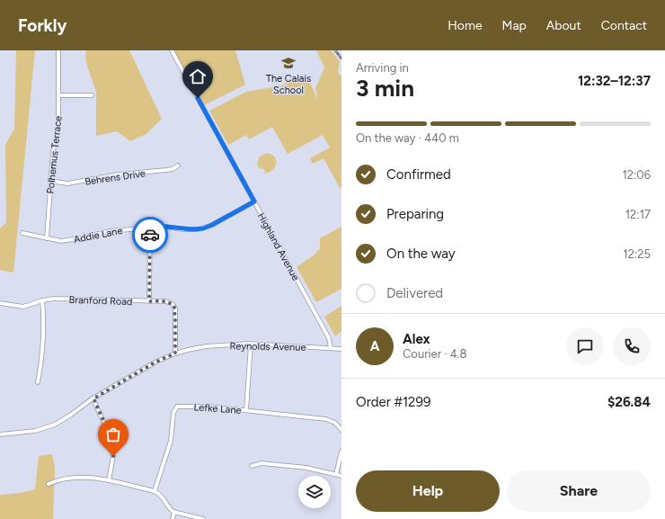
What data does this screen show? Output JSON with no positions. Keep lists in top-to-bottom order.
{
  "streets": {
    "street": [
      "Polhemus Terrace",
      "Behrens Drive",
      "Addie Lane",
      "Highland Avenue",
      "Branford Road",
      "Reynolds Avenue",
      "Lefke Lane"
    ]
  },
  "crossings": [
    ["Polhemus Terrace", "Behrens Drive"],
    ["Polhemus Terrace", "Addie Lane"],
    ["Addie Lane", "Highland Avenue"],
    ["Highland Avenue", "Reynolds Avenue"],
    ["Branford Road", "Reynolds Avenue"]
  ],
  "places": {
    "school or university": ["The Calais School"]
  },
  "page": {
    "header": "Forkly",
    "nav": [
      "Home",
      "Map",
      "About",
      "Contact"
    ],
    "heading": ["3 min", "Arriving in", "12:32–12:37"],
    "panel": [
      "Alex",
      "Courier · 4.8",
      "Order #1299",
      "$26.84"
    ],
    "bar": "On the way · 440 m",
    "list": [
      ["Confirmed", "12:06"],
      ["Preparing", "12:17"],
      ["On the way", "12:25"],
      "Delivered"
    ],
    "round": "A",
    "buttons": ["Help", "Share"]
  }
}
